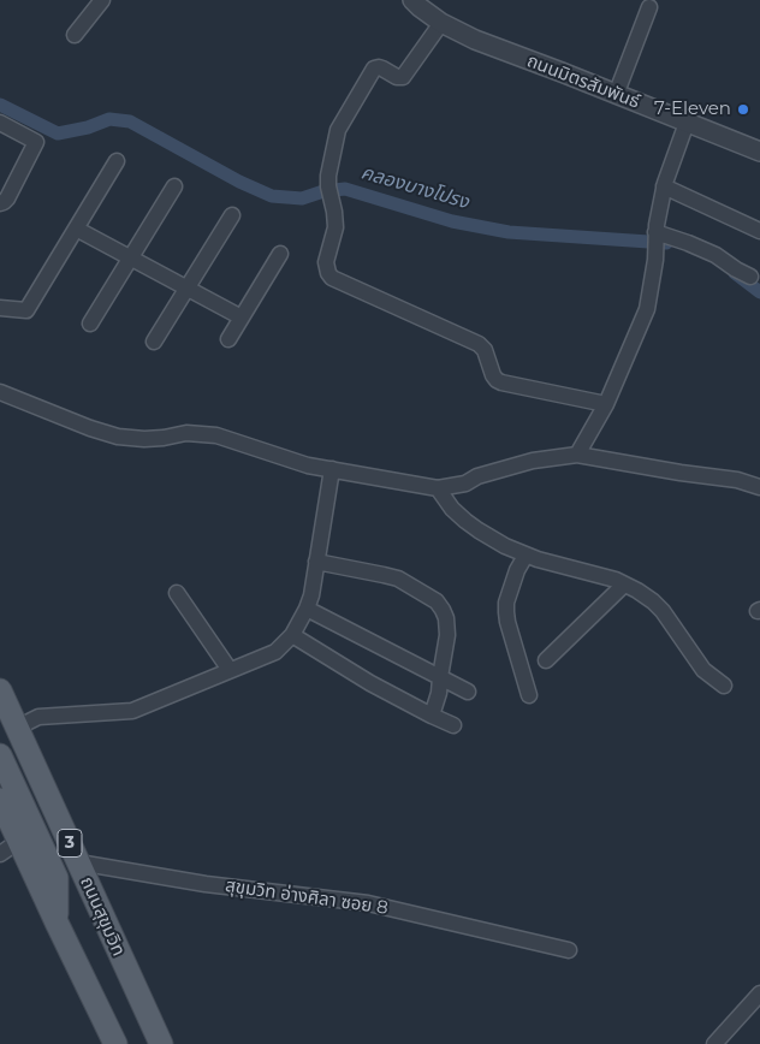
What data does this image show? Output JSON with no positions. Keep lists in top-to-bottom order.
{
  "streets": {
    "main road": ["3", "ถนนสุขุมวิท"],
    "street": ["ถนนมิตรสัมพันธ์", "สุขุมวิท อ่างศิลา ซอย 8"]
  },
  "crossings": [
    ["สุขุมวิท อ่างศิลา ซอย 8", "ถนนสุขุมวิท"]
  ],
  "water": ["คลองบางโปรง"],
  "places": ["7-Eleven"]
}
